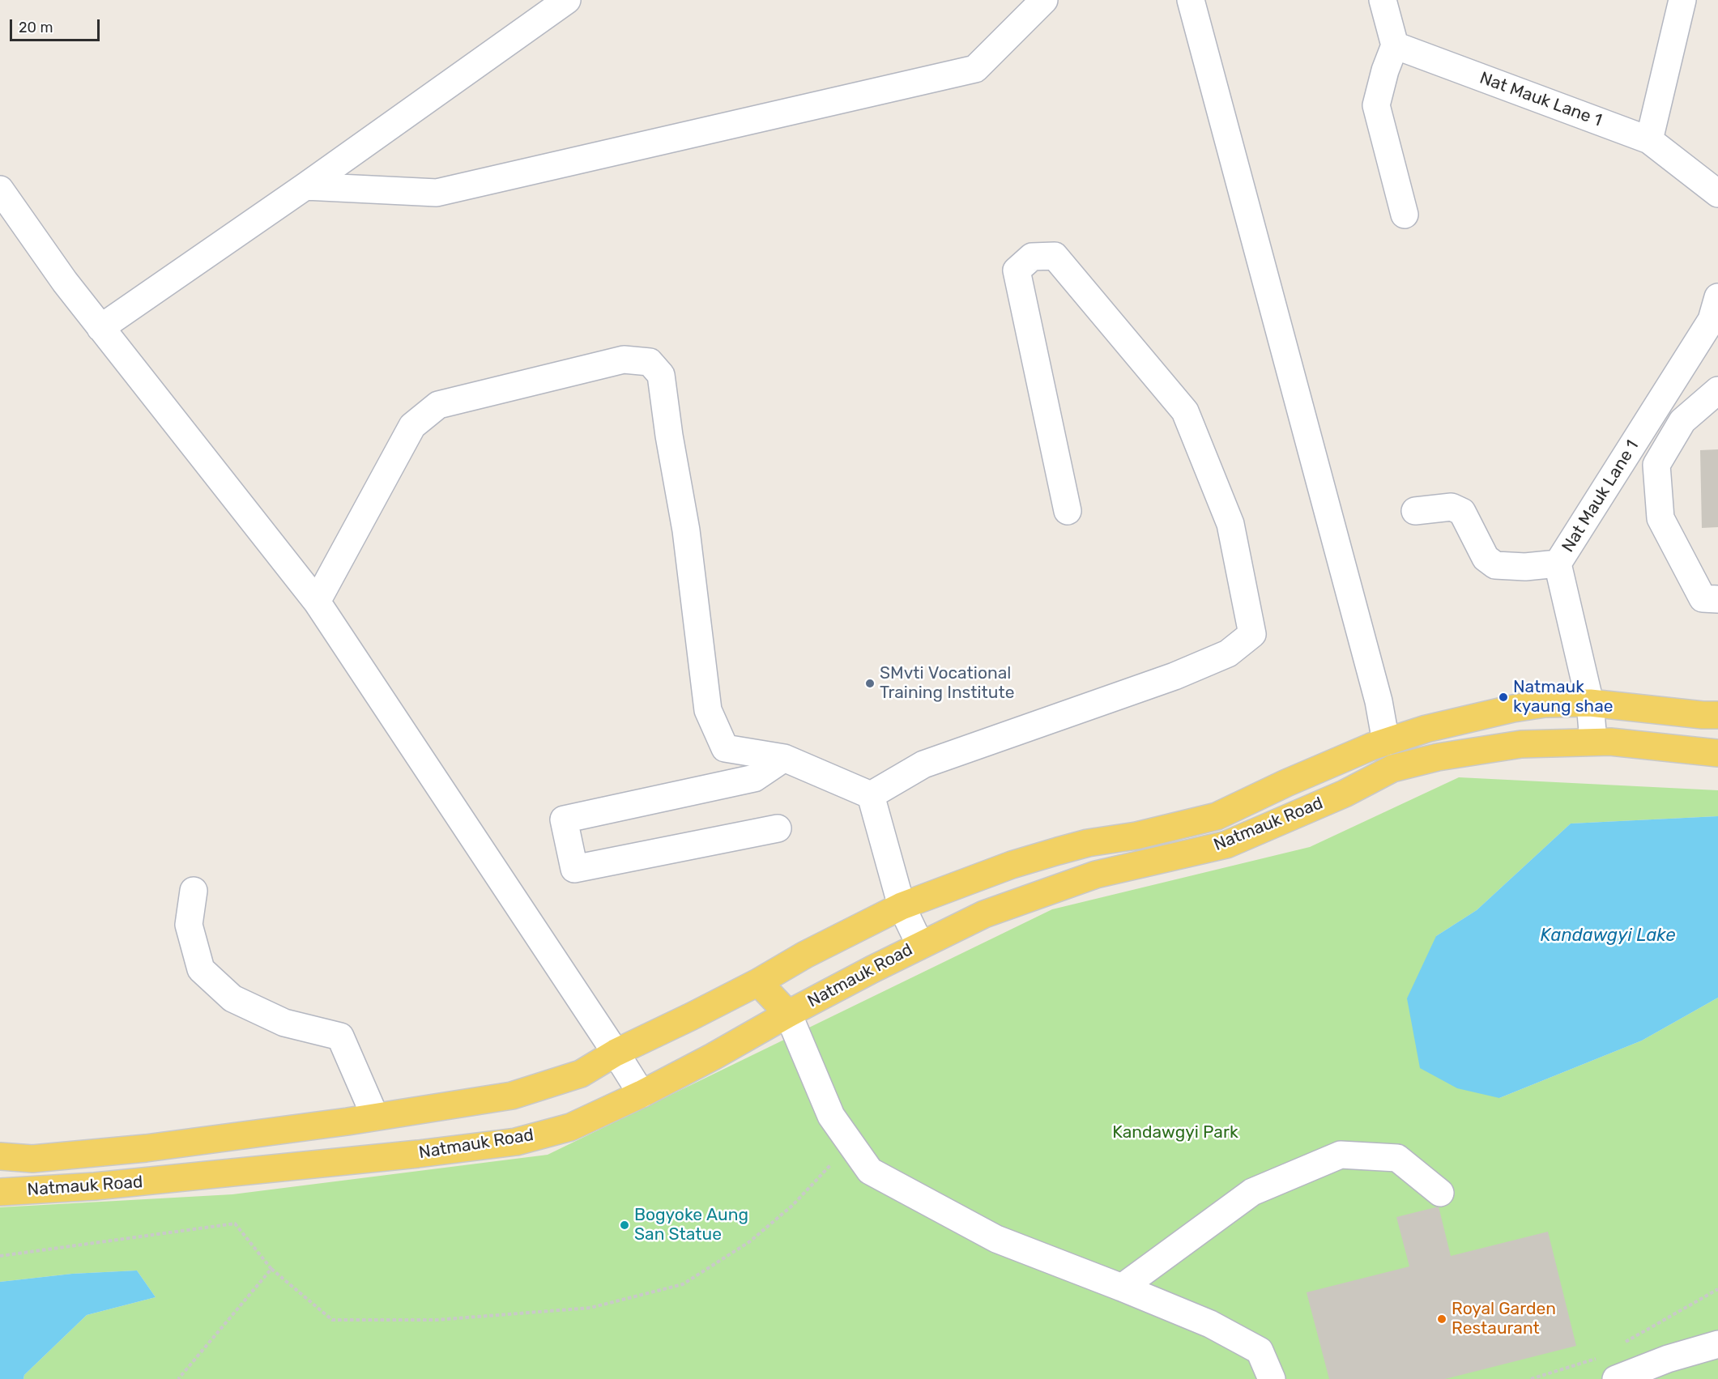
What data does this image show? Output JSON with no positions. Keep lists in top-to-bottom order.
{
  "streets": {
    "main road": ["Natmauk Road"],
    "street": ["Nat Mauk Lane 1"]
  },
  "crossings": [
    ["Nat Mauk Lane 1", "Natmauk Road"]
  ],
  "water": ["Kandawgyi Lake"],
  "parks": ["Kandawgyi Park"],
  "places": [
    "SMvti Vocational Training Institute",
    "Natmauk kyaung shae",
    "Bogyoke Aung San Statue",
    "Royal Garden Restaurant"
  ],
  "scale_bar": "20 m"
}
